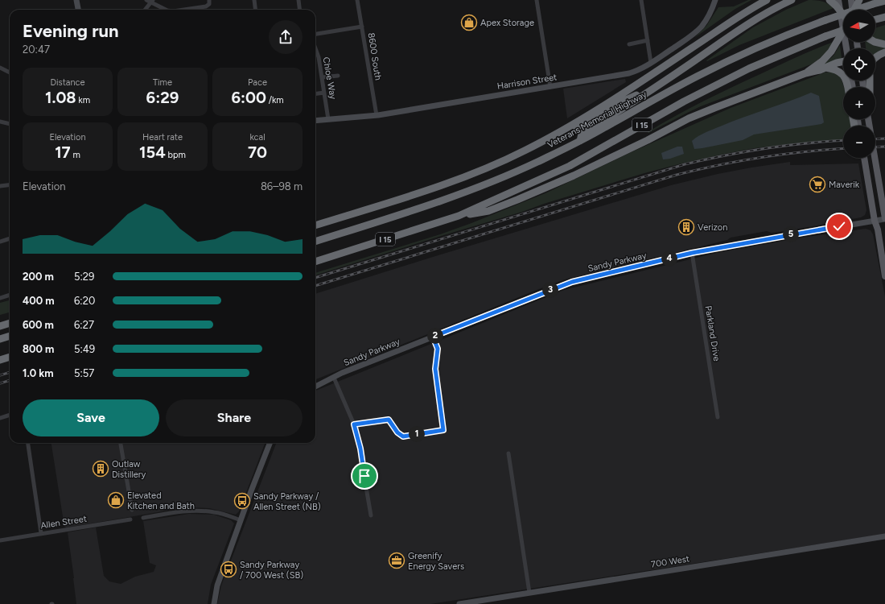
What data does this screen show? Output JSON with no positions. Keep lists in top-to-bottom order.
{
  "streets": {
    "highway": ["Veterans Memorial Highway", "I 15"],
    "street": [
      "8600 South",
      "Chloe Way",
      "Harrison Street",
      "Sandy Parkway",
      "Parkland Drive",
      "Allen Street",
      "700 West"
    ]
  },
  "crossings": [
    ["8600 South", "Harrison Street"],
    ["Chloe Way", "Harrison Street"],
    ["Sandy Parkway", "Parkland Drive"]
  ],
  "places": {
    "shop": ["Apex Storage", "Elevated Kitchen and Bath"],
    "supermarket": ["Maverik"],
    "building": ["Verizon", "Outlaw Distillery"],
    "bus stop": ["Sandy Parkway / Allen Street (NB)", "Sandy Parkway / 700 West (SB)"],
    "office": ["Greenify Energy Savers"]
  },
  "north": "left",
  "page": {
    "map_buttons": ["+", "−"],
    "heading": ["Evening run", "20:47"],
    "stats": [
      ["Distance", "1.08 km"],
      ["Time", "6:29"],
      ["Pace", "6:00 /km"],
      ["Elevation", "17 m"],
      ["Heart rate", "154 bpm"],
      ["kcal", "70"]
    ],
    "chart": ["Elevation", "86–98 m"],
    "pins": [
      "5",
      "4",
      "3",
      "2",
      "1"
    ],
    "list": [
      {
        "name": "200 m",
        "note": "5:29"
      },
      {
        "name": "400 m",
        "note": "6:20"
      },
      {
        "name": "600 m",
        "note": "6:27"
      },
      {
        "name": "800 m",
        "note": "5:49"
      },
      {
        "name": "1.0 km",
        "note": "5:57"
      }
    ],
    "buttons": ["Save", "Share"]
  }
}
